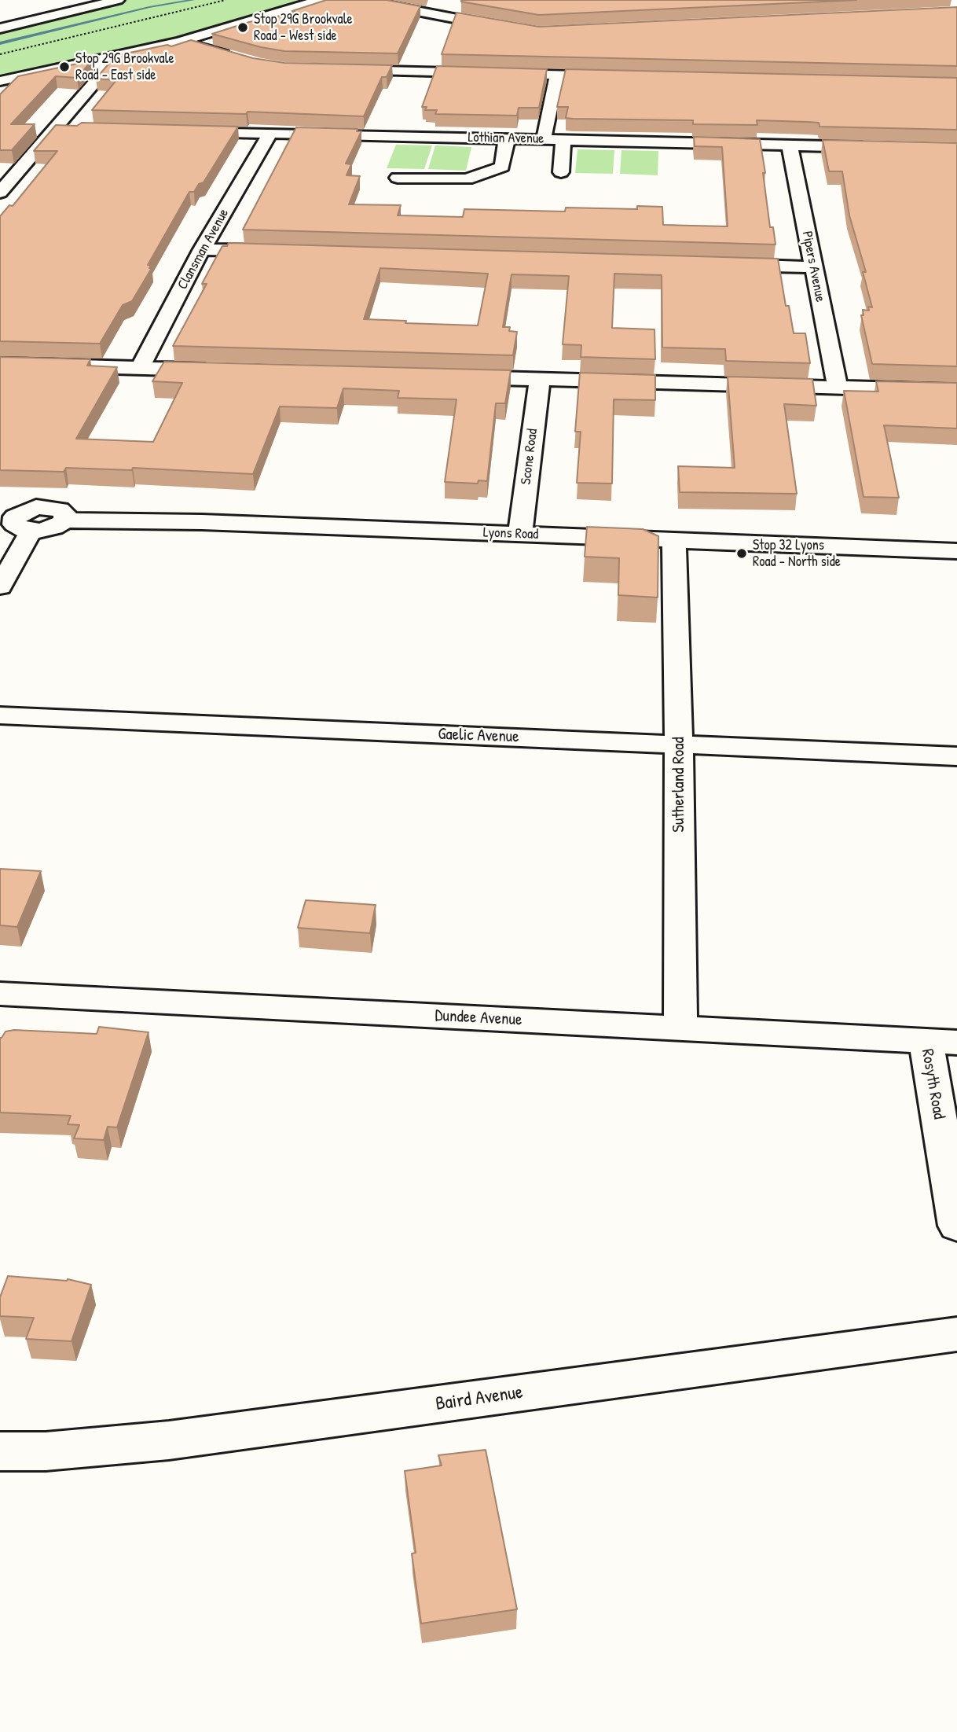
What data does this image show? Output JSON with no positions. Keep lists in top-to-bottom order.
{
  "streets": {
    "street": [
      "Lothian Avenue",
      "Clansman Avenue",
      "Pipers Avenue",
      "Scone Road",
      "Lyons Road",
      "Gaelic Avenue",
      "Sutherland Road",
      "Dundee Avenue",
      "Rosyth Road",
      "Baird Avenue"
    ]
  },
  "crossings": [
    ["Lothian Avenue", "Clansman Avenue"],
    ["Lothian Avenue", "Pipers Avenue"],
    ["Scone Road", "Lyons Road"],
    ["Lyons Road", "Sutherland Road"],
    ["Gaelic Avenue", "Sutherland Road"],
    ["Sutherland Road", "Dundee Avenue"],
    ["Dundee Avenue", "Rosyth Road"]
  ],
  "places": ["Stop 29G Brookvale Road - West side", "Stop 29G Brookvale Road - East side", "Stop 32 Lyons Road - North side"]
}
